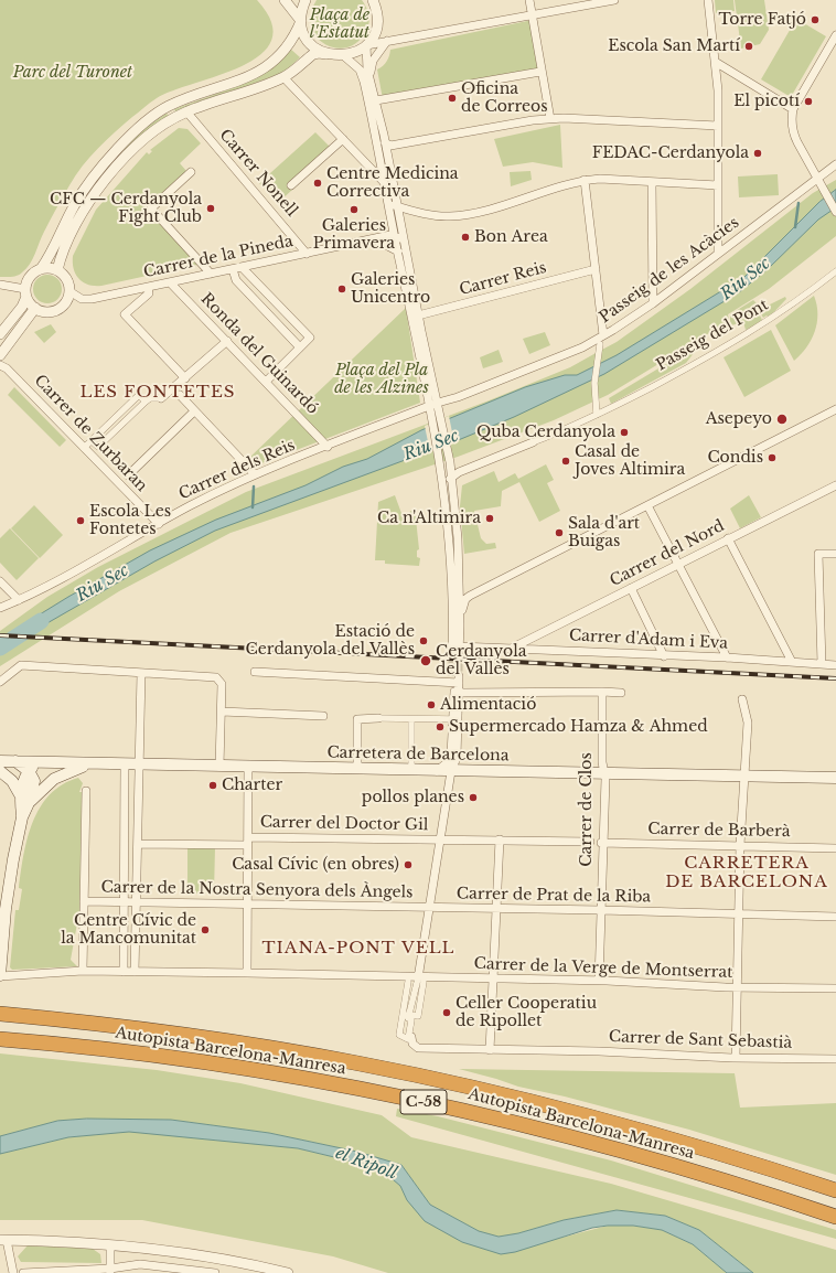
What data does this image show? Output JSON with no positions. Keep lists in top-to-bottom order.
{
  "streets": {
    "highway": ["Autopista Barcelona-Manresa", "C-58"],
    "main road": ["Carretera de Barcelona"],
    "street": [
      "Carrer Nonell",
      "Carrer de la Pineda",
      "Passeig de les Acàcies",
      "Carrer Reis",
      "Passeig del Pont",
      "Ronda del Guinardó",
      "Carrer de Zurbaran",
      "Carrer dels Reis",
      "Carrer del Nord",
      "Carrer d'Adam i Eva",
      "Carrer de Clos",
      "Carrer del Doctor Gil",
      "Carrer de Barberà",
      "Carrer de la Nostra Senyora dels Àngels",
      "Carrer de Prat de la Riba",
      "Carrer de la Verge de Montserrat",
      "Carrer de Sant Sebastià"
    ]
  },
  "crossings": [
    ["Carrer Nonell", "Carrer de la Pineda"],
    ["Carrer de la Pineda", "Ronda del Guinardó"],
    ["Passeig de les Acàcies", "Carrer dels Reis"],
    ["Ronda del Guinardó", "Carrer dels Reis"],
    ["Carrer de Zurbaran", "Carrer dels Reis"],
    ["Carrer del Nord", "Carrer d'Adam i Eva"],
    ["Carretera de Barcelona", "Carrer de Clos"],
    ["Carrer de Clos", "Carrer de Barberà"],
    ["Carrer de Clos", "Carrer de Prat de la Riba"],
    ["Carrer de Clos", "Carrer de la Verge de Montserrat"],
    ["Carrer de la Nostra Senyora dels Àngels", "Carrer de Prat de la Riba"]
  ],
  "districts": ["LES FONTETES", "CARRETERA DE BARCELONA", "TIANA-PONT VELL"],
  "water": ["Riu Sec", "el Ripoll"],
  "parks": ["Plaça de l'Estatut", "Parc del Turonet", "Plaça del Pla de les Alzines"],
  "places": [
    "Torre Fatjó",
    "Escola San Martí",
    "Oficina de Correos",
    "El picotí",
    "FEDAC-Cerdanyola",
    "Centre Medicina Correctiva",
    "CFC — Cerdanyola Fight Club",
    "Galeries Primavera",
    "Bon Area",
    "Galeries Unicentro",
    "Asepeyo",
    "Quba Cerdanyola",
    "Condis",
    "Casal de Joves Altimira",
    "Ca n'Altimira",
    "Escola Les Fontetes",
    "Sala d'art Buigas",
    "Estació de Cerdanyola del Vallès",
    "Cerdanyola del Vallès",
    "Alimentació",
    "Supermercado Hamza & Ahmed",
    "Charter",
    "pollos planes",
    "Casal Cívic (en obres)",
    "Centre Cívic de la Mancomunitat",
    "Celler Cooperatiu de Ripollet"
  ]
}
